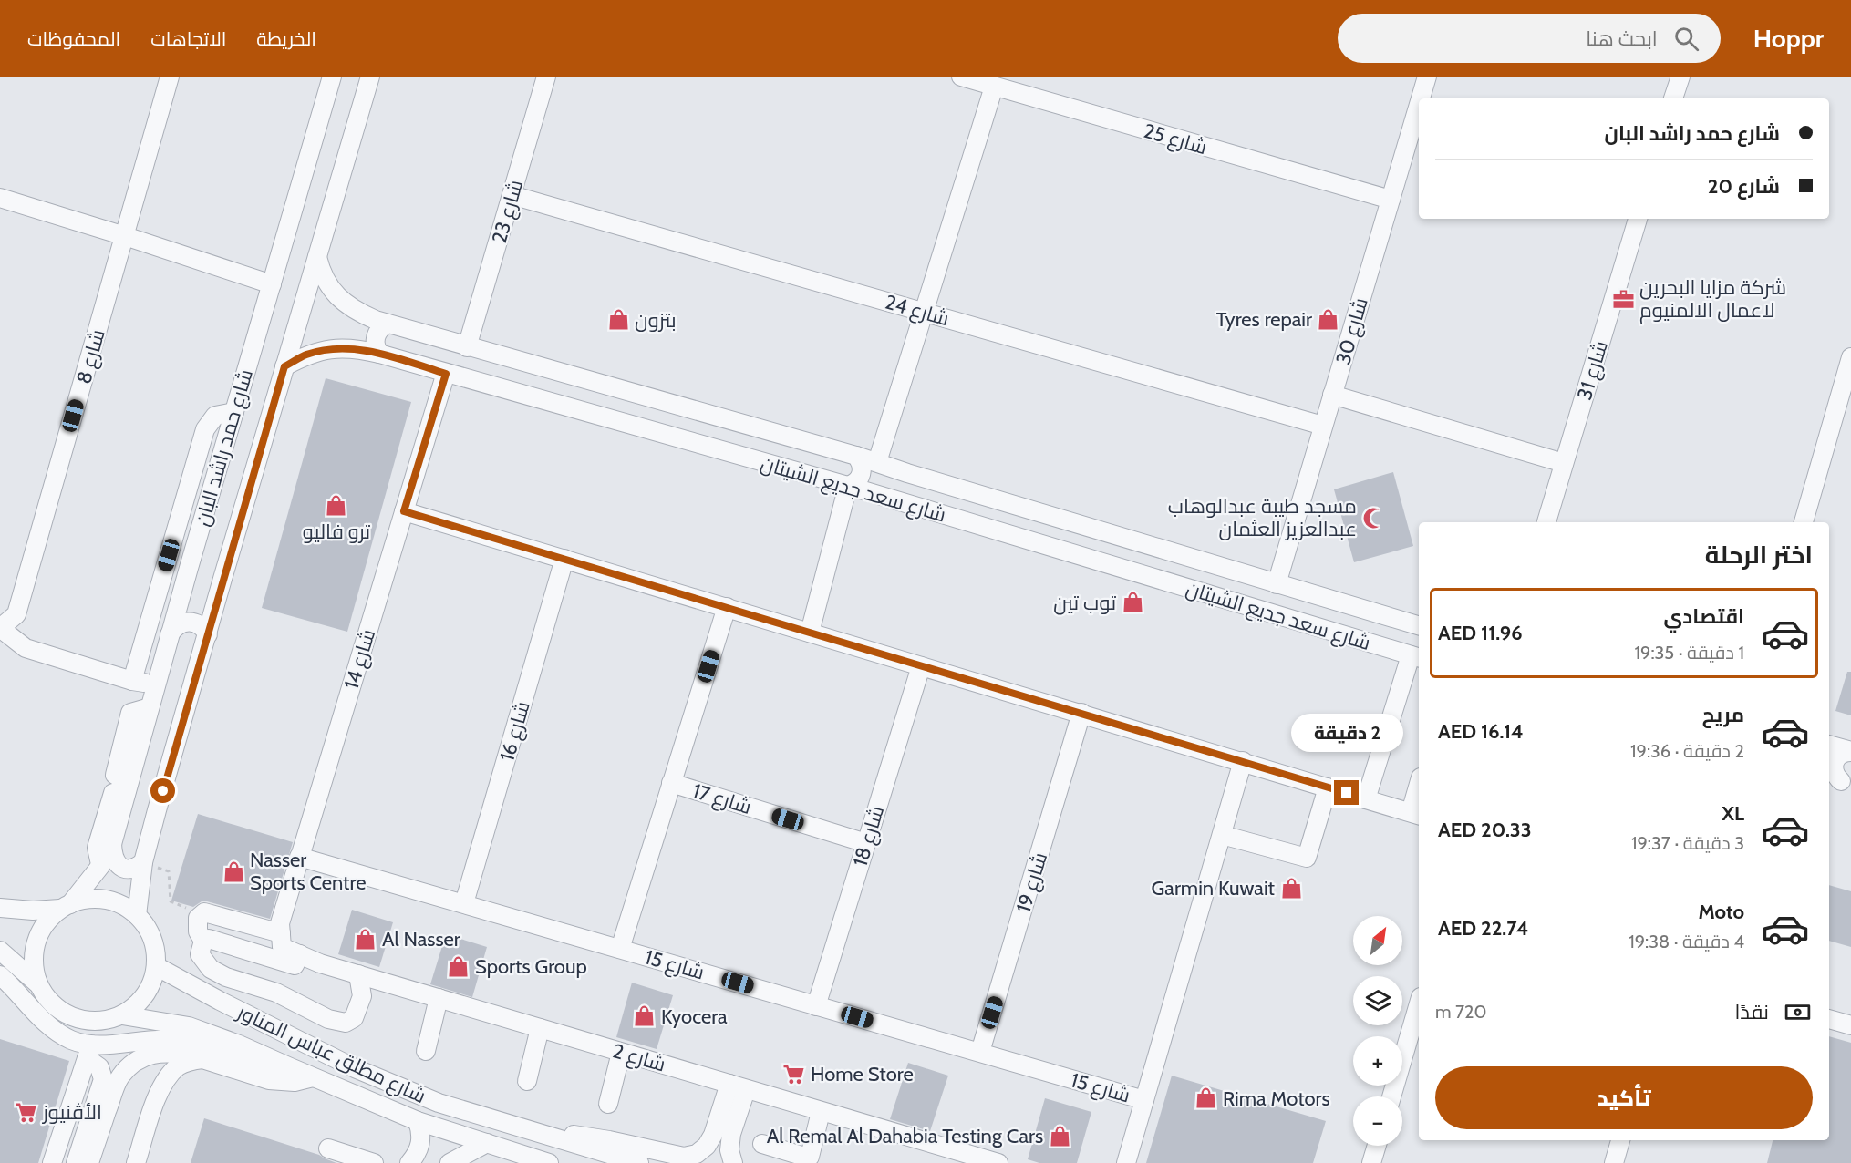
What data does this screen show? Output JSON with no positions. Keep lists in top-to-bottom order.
{
  "streets": {
    "street": [
      "شارع 25",
      "شارع 23",
      "شارع 24",
      "شارع 30",
      "شارع 8",
      "شارع 31",
      "شارع حمد راشد البان",
      "شارع سعد جديع الشيتان",
      "شارع 14",
      "شارع 16",
      "شارع 17",
      "شارع 18",
      "شارع 19",
      "شارع 15",
      "شارع مطلق عباس المناور",
      "شارع 2"
    ]
  },
  "crossings": [
    ["شارع 25", "شارع 30"],
    ["شارع 23", "شارع 24"],
    ["شارع 23", "شارع سعد جديع الشيتان"],
    ["شارع 24", "شارع 30"],
    ["شارع 30", "شارع سعد جديع الشيتان"],
    ["شارع حمد راشد البان", "شارع سعد جديع الشيتان"],
    ["شارع حمد راشد البان", "شارع مطلق عباس المناور"],
    ["شارع سعد جديع الشيتان", "شارع 14"],
    ["شارع 14", "شارع 15"],
    ["شارع 14", "شارع 2"],
    ["شارع 16", "شارع 15"],
    ["شارع 17", "شارع 18"],
    ["شارع 17", "شارع 15"],
    ["شارع 18", "شارع 15"],
    ["شارع 19", "شارع 15"]
  ],
  "places": {
    "office": ["شركة مزايا البحرين لاعمال الالمنيوم"],
    "shop": [
      "Tyres repair",
      "بتزون",
      "ترو فاليو",
      "توب تين",
      "Nasser Sports Centre",
      "Garmin Kuwait",
      "Al Nasser",
      "Sports Group",
      "Kyocera",
      "Rima Motors",
      "Al Remal Al Dahabia Testing Cars"
    ],
    "mosque": ["مسجد طيبة عبدالوهاب عبدالعزيز العثمان"],
    "supermarket": ["Home Store", "الأڤنيوز"]
  },
  "north": "top right",
  "page": {
    "header": "Hoppr",
    "search": "ابحث هنا",
    "nav": ["الخريطة", "الاتجاهات", "المحفوظات"],
    "banner": ["شارع حمد راشد البان", "شارع 20"],
    "heading": "اختر الرحلة",
    "list": [
      {
        "name": "اقتصادي",
        "note": "1 دقيقة · 19:35",
        "value": "AED 11.96"
      },
      {
        "name": "مريح",
        "note": "2 دقيقة · 19:36",
        "value": "AED 16.14"
      },
      {
        "name": "XL",
        "note": "3 دقيقة · 19:37",
        "value": "AED 20.33"
      },
      {
        "name": "Moto",
        "note": "4 دقيقة · 19:38",
        "value": "AED 22.74"
      }
    ],
    "bubble": "2 دقيقة",
    "map_buttons": ["+", "−"],
    "pay": ["نقدًا", "720 m"],
    "buttons": "تأكيد"
  }
}
